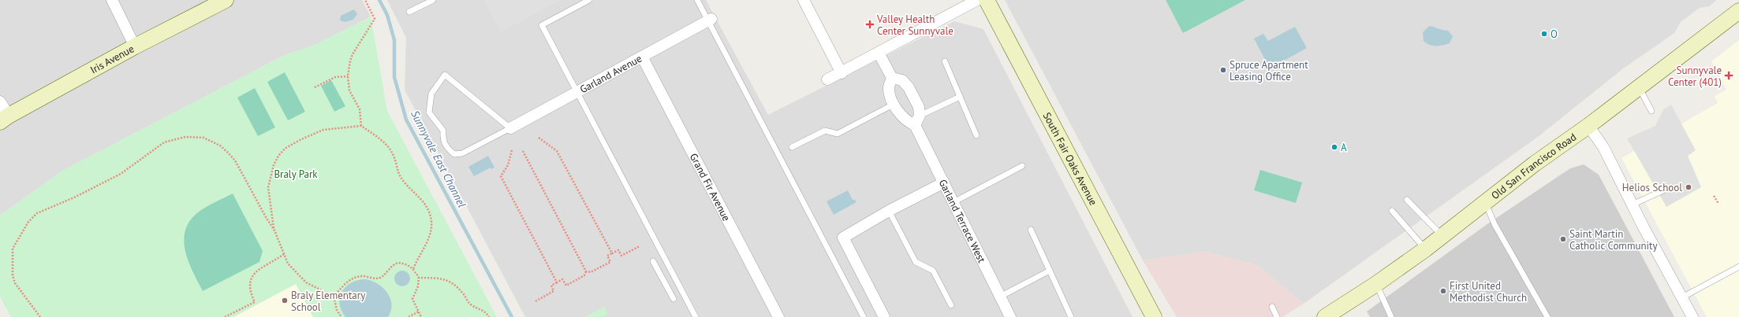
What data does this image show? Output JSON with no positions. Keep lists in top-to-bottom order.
{
  "streets": {
    "main road": ["Iris Avenue", "South Fair Oaks Avenue", "Old San Francisco Road"],
    "street": ["Garland Avenue", "Grand Fir Avenue", "Garland Terrace West"]
  },
  "crossings": [
    ["Garland Avenue", "Grand Fir Avenue"]
  ],
  "water": ["Sunnyvale East Channel"],
  "parks": ["Braly Park"],
  "places": {
    "health": ["Valley Health Center Sunnyvale", "Sunnyvale Center (401)"],
    "other": [
      "O",
      "Spruce Apartment Leasing Office",
      "A",
      "Helios School",
      "Saint Martin Catholic Community",
      "First United Methodist Church",
      "Braly Elementary School"
    ]
  }
}
